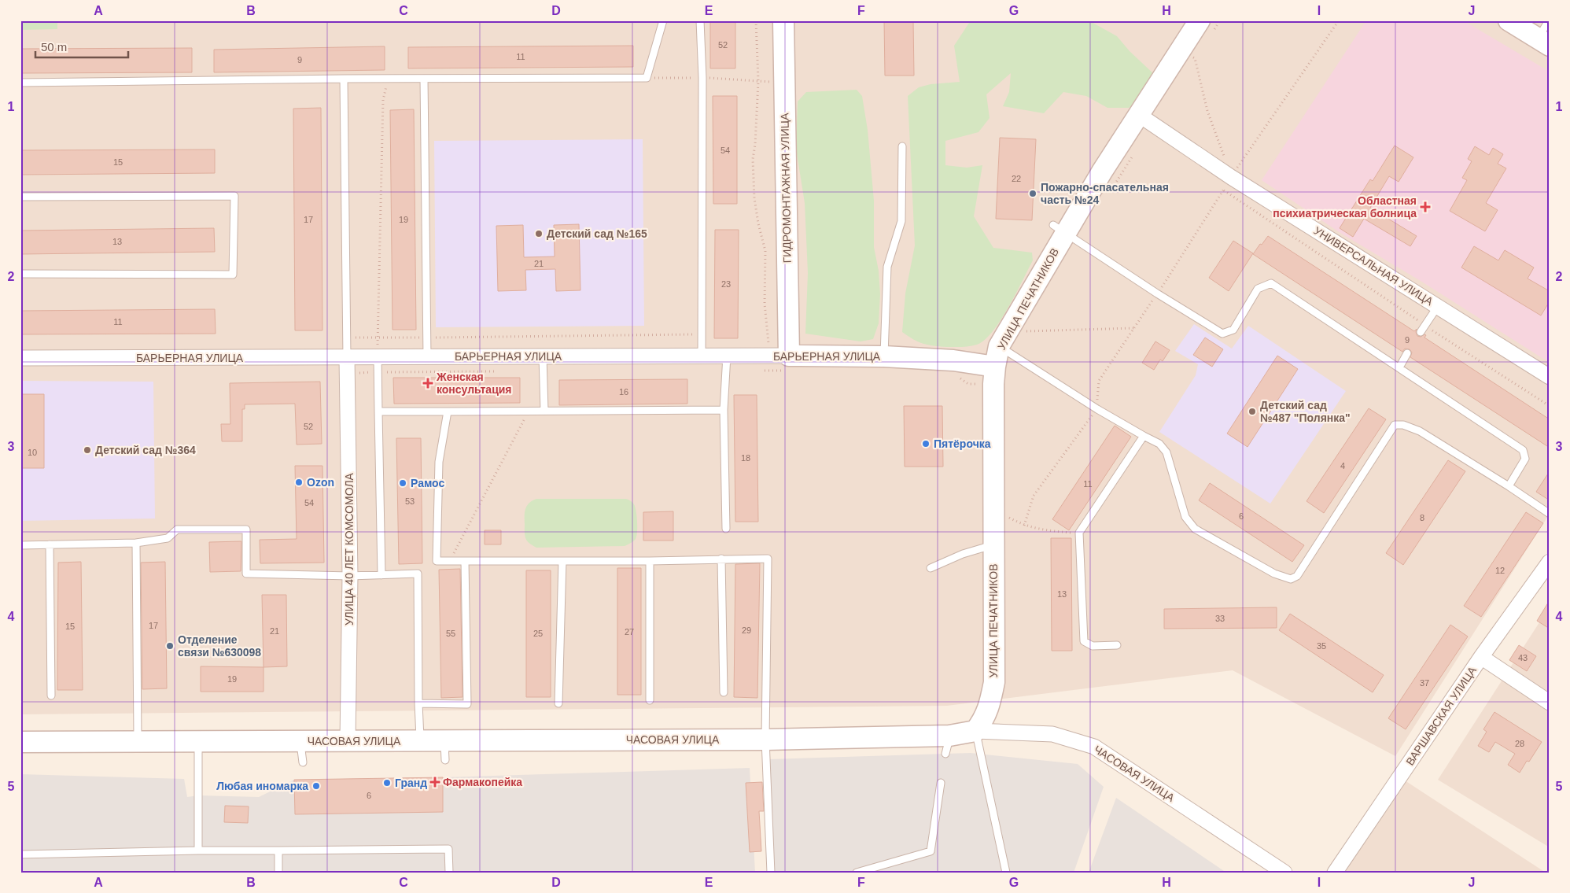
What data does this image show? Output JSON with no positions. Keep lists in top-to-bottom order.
{
  "streets": {
    "main road": [
      "ГИДРОМОНТАЖНАЯ УЛИЦА",
      "УЛИЦА ПЕЧАТНИКОВ",
      "БАРЬЕРНАЯ УЛИЦА",
      "ЧАСОВАЯ УЛИЦА"
    ],
    "street": ["УНИВЕРСАЛЬНАЯ УЛИЦА", "УЛИЦА 40 ЛЕТ КОМСОМОЛА", "ВАРШАВСКАЯ УЛИЦА"]
  },
  "crossings": [
    ["ГИДРОМОНТАЖНАЯ УЛИЦА", "БАРЬЕРНАЯ УЛИЦА"],
    ["УНИВЕРСАЛЬНАЯ УЛИЦА", "УЛИЦА ПЕЧАТНИКОВ"],
    ["УЛИЦА ПЕЧАТНИКОВ", "БАРЬЕРНАЯ УЛИЦА"],
    ["УЛИЦА ПЕЧАТНИКОВ", "ЧАСОВАЯ УЛИЦА"],
    ["БАРЬЕРНАЯ УЛИЦА", "УЛИЦА 40 ЛЕТ КОМСОМОЛА"],
    ["УЛИЦА 40 ЛЕТ КОМСОМОЛА", "ЧАСОВАЯ УЛИЦА"]
  ],
  "places": {
    "other": [
      "Пожарно-спасательная часть №24",
      "Детский сад №165",
      "Детский сад №487 \"Полянка\"",
      "Пятёрочка",
      "Детский сад №364",
      "Ozon",
      "Рамос",
      "Отделение связи №630098",
      "Гранд",
      "Любая иномарка"
    ],
    "health": ["Областная психиатрическая болница", "Женская консультация", "Фармакопейка"]
  },
  "house_numbers": [
    "52",
    "11",
    "9",
    "54",
    "15",
    "22",
    "17",
    "19",
    "13",
    "21",
    "23",
    "11",
    "9",
    "16",
    "52",
    "10",
    "18",
    "4",
    "11",
    "53",
    "54",
    "6",
    "8",
    "12",
    "13",
    "33",
    "17",
    "15",
    "29",
    "21",
    "27",
    "55",
    "25",
    "35",
    "43",
    "19",
    "37",
    "28",
    "6"
  ],
  "scale_bar": "50 m",
  "grid": {
    "columns": [
      "A",
      "B",
      "C",
      "D",
      "E",
      "F",
      "G",
      "H",
      "I",
      "J"
    ],
    "rows": [
      "1",
      "2",
      "3",
      "4",
      "5"
    ]
  }
}
